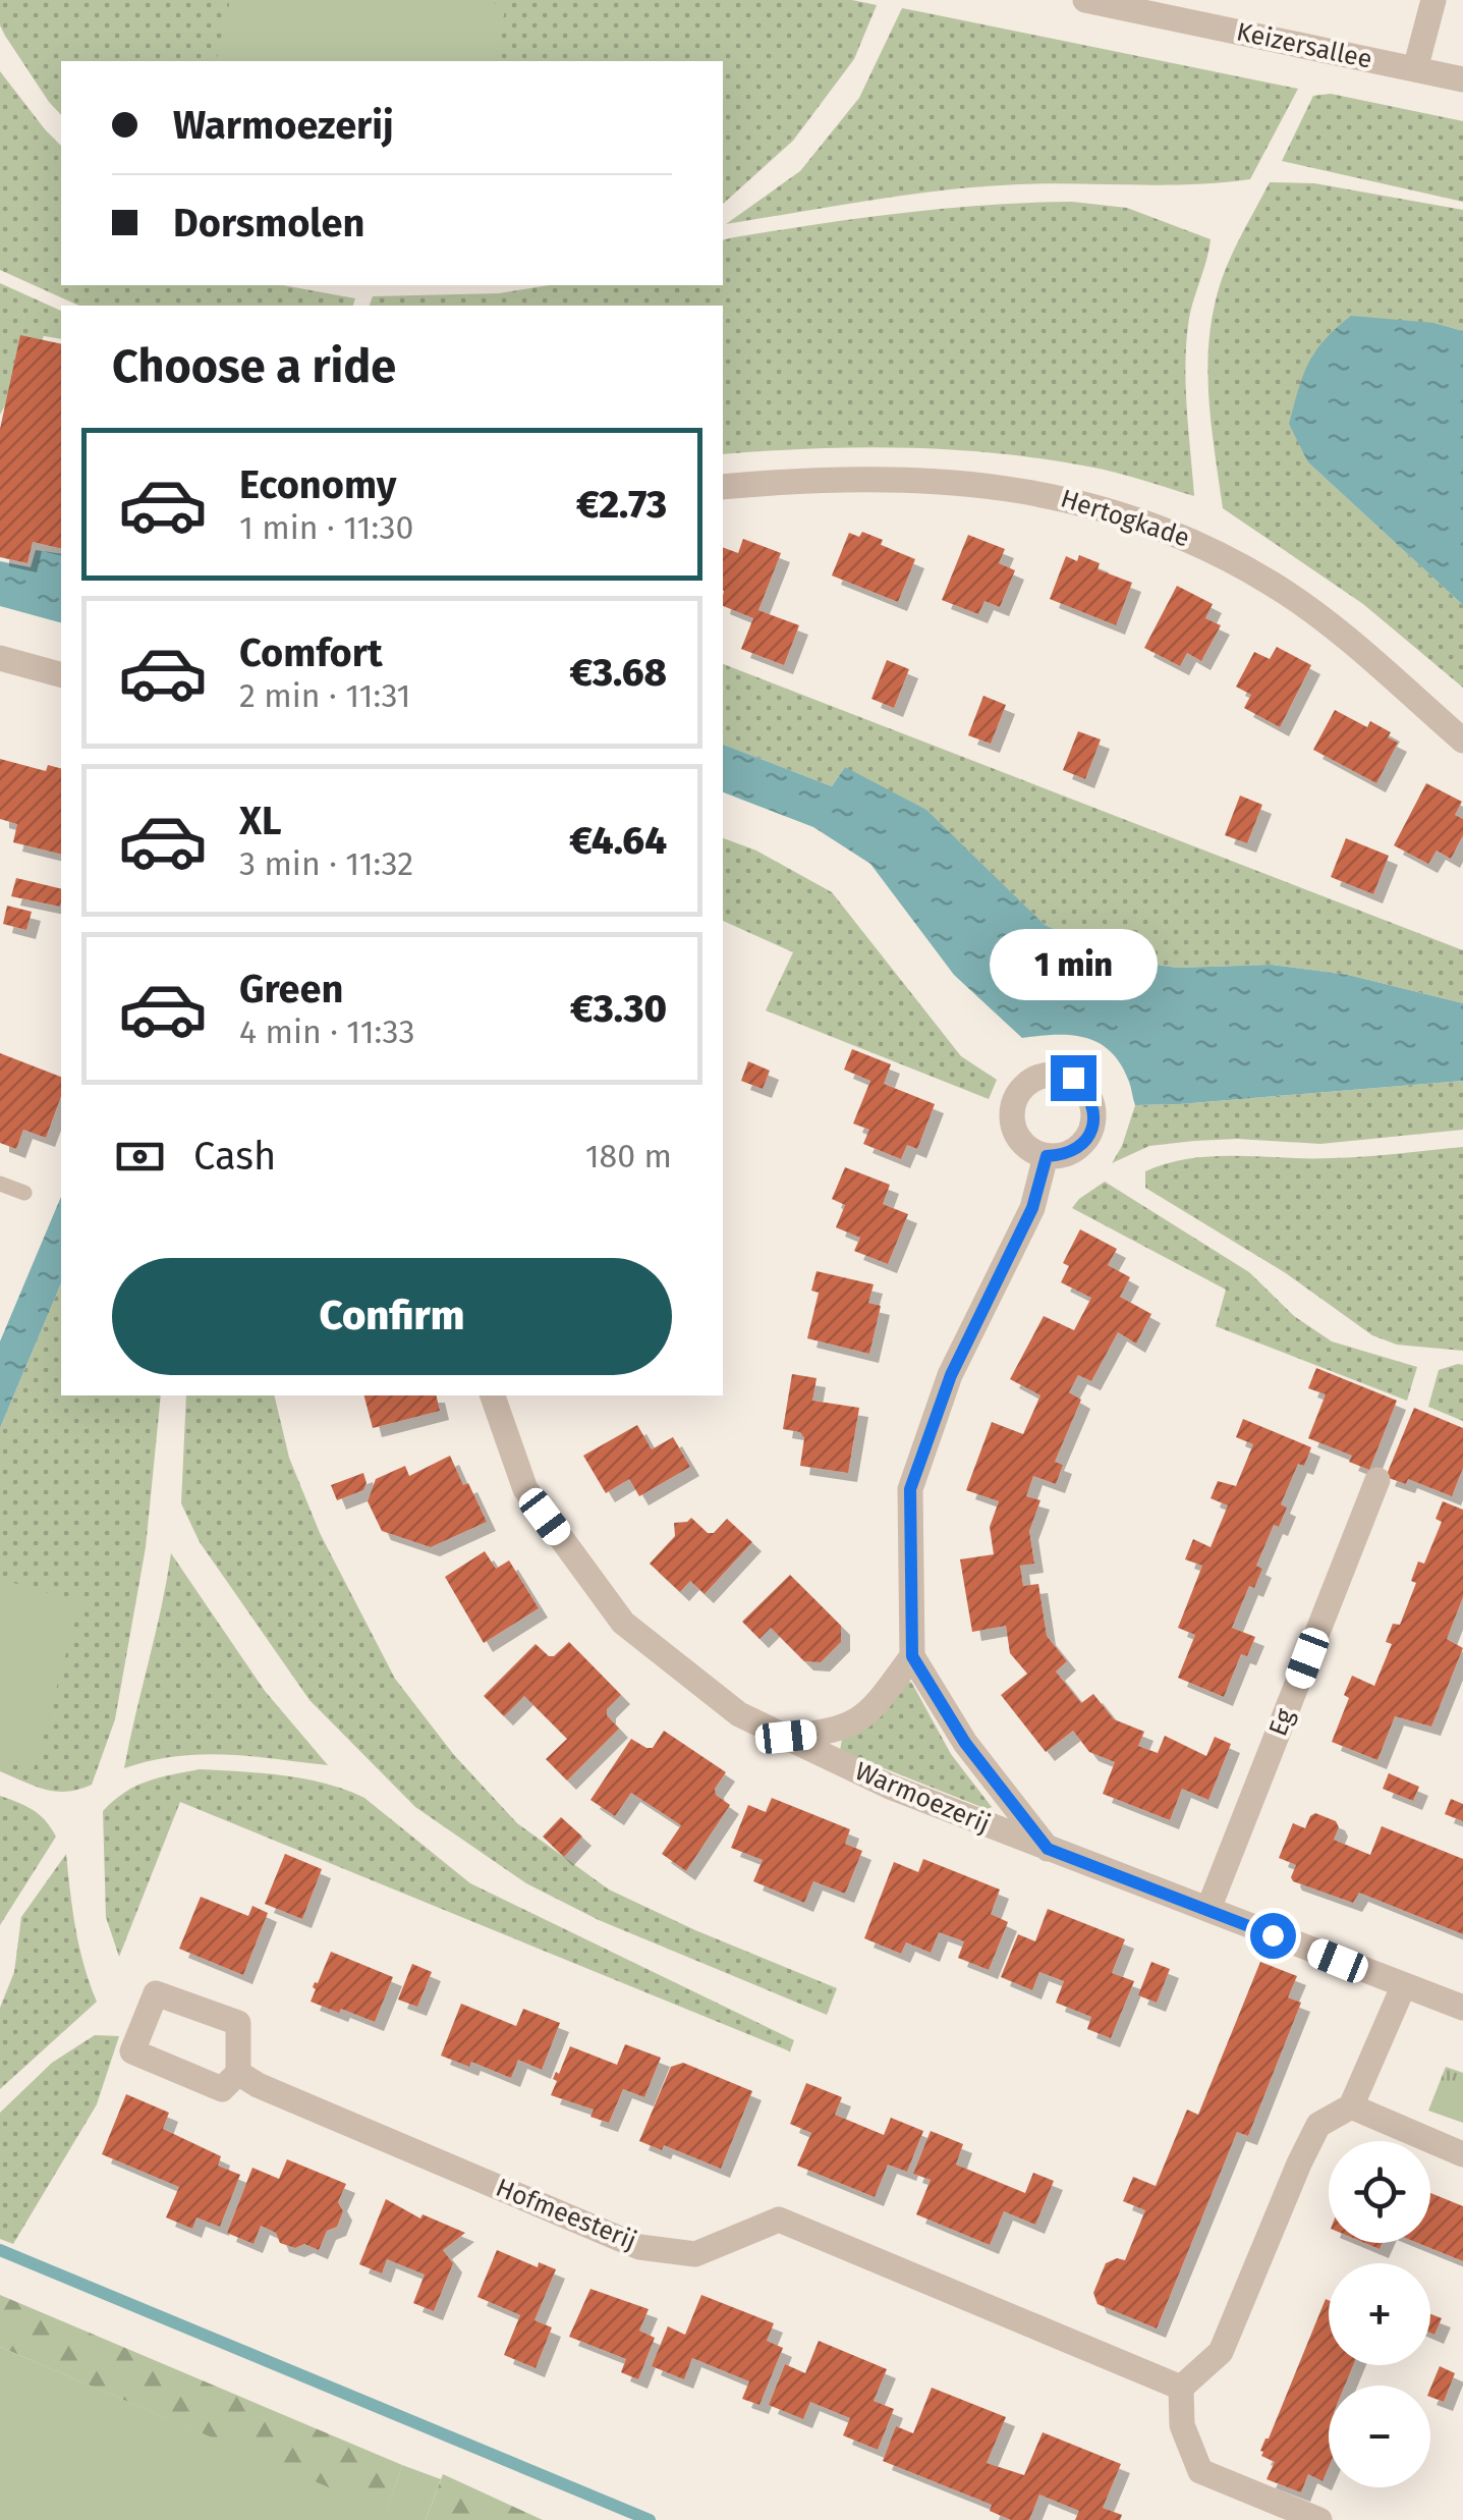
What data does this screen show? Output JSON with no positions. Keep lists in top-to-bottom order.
{
  "streets": {
    "street": [
      "Keizersallee",
      "Hertogkade",
      "Eg",
      "Warmoezerij",
      "Hofmeesterij"
    ]
  },
  "crossings": [
    ["Eg", "Warmoezerij"]
  ],
  "page": {
    "banner": ["Warmoezerij", "Dorsmolen"],
    "heading": "Choose a ride",
    "list": [
      {
        "name": "Economy",
        "note": "1 min · 11:30",
        "value": "€2.73"
      },
      {
        "name": "Comfort",
        "note": "2 min · 11:31",
        "value": "€3.68"
      },
      {
        "name": "XL",
        "note": "3 min · 11:32",
        "value": "€4.64"
      },
      {
        "name": "Green",
        "note": "4 min · 11:33",
        "value": "€3.30"
      }
    ],
    "bubble": "1 min",
    "pay": ["Cash", "180 m"],
    "buttons": "Confirm",
    "map_buttons": ["+", "−"]
  }
}
